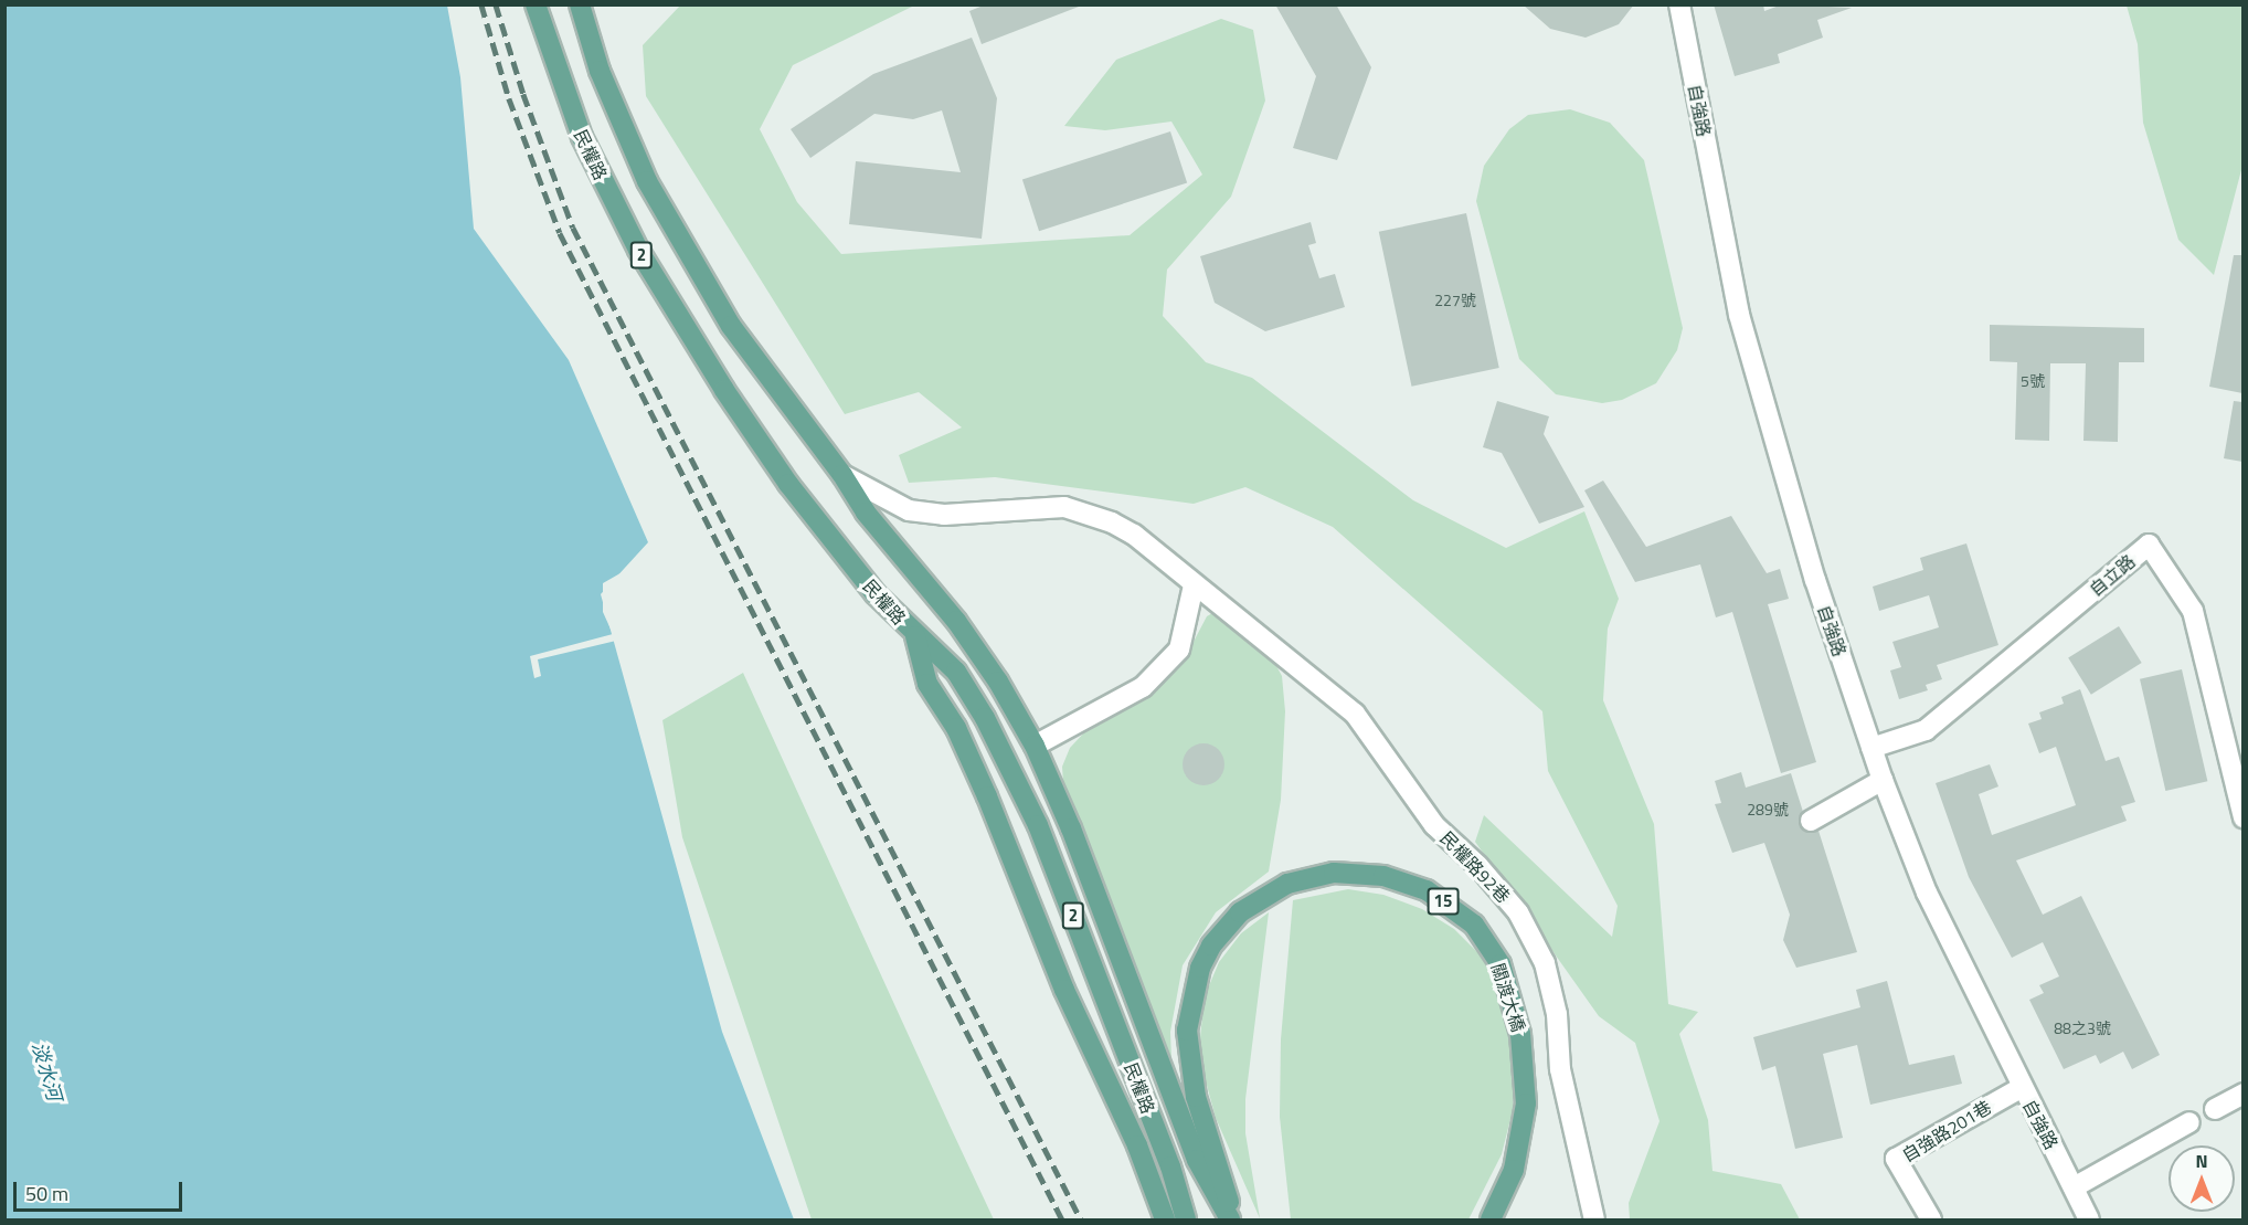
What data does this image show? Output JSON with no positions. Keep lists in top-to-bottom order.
{
  "streets": {
    "main road": [
      "民權路",
      "2",
      "15",
      "關渡大橋"
    ],
    "street": [
      "自強路",
      "自立路",
      "民權路92巷",
      "自強路201巷"
    ]
  },
  "crossings": [
    ["自強路", "自立路"],
    ["自強路", "自強路201巷"],
    ["民權路", "民權路92巷"],
    ["民權路", "關渡大橋"]
  ],
  "water": ["淡水河"],
  "house_numbers": [
    "227號",
    "5號",
    "289號",
    "88之3號"
  ],
  "scale_bar": "50 m",
  "north": "top"
}
